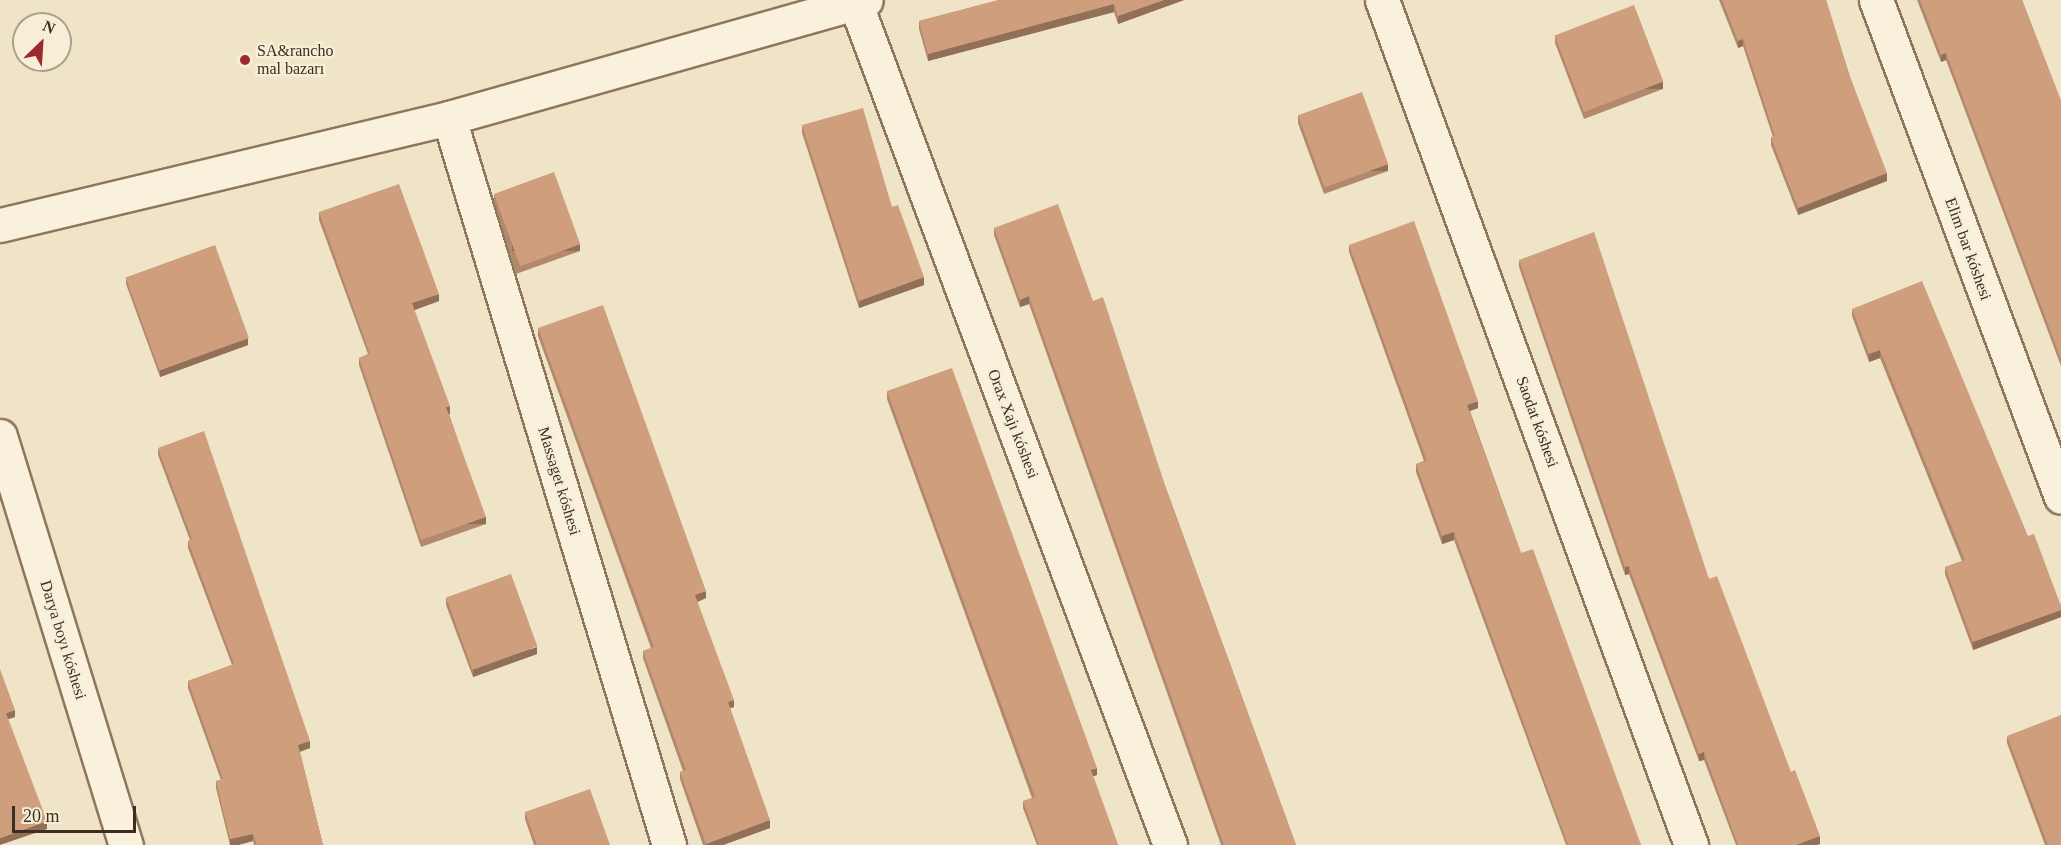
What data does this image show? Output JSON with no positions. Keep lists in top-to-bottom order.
{
  "streets": {
    "street": [
      "Elim bar kóshesi",
      "Saodat kóshesi",
      "Orax Xajı kóshesi",
      "Massaget kóshesi",
      "Darya boyı kóshesi"
    ]
  },
  "places": ["SA&rancho mal bazarı"],
  "scale_bar": "20 m",
  "north": "top right"
}
